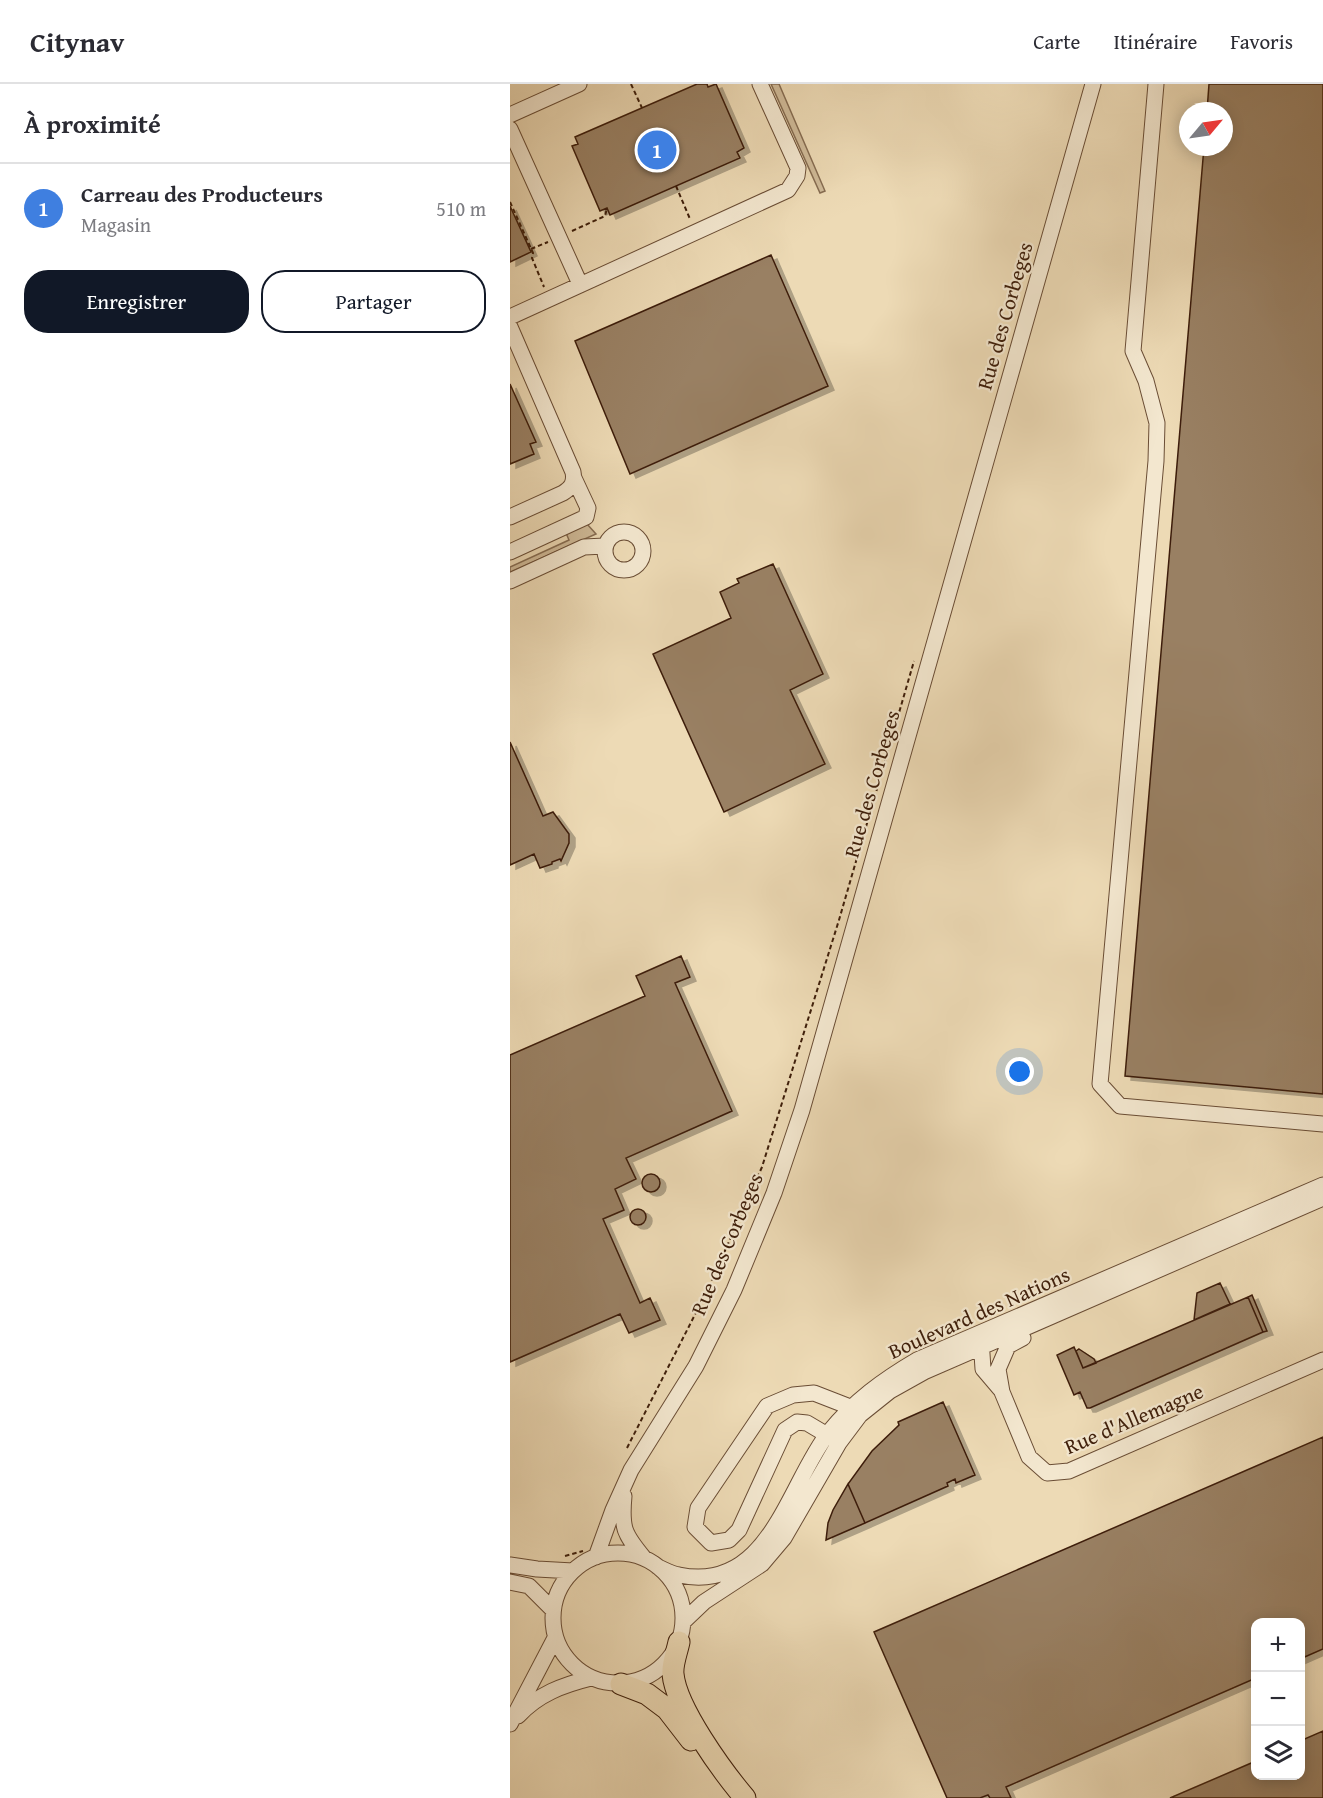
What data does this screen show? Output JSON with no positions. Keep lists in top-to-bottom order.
{
  "streets": {
    "street": ["Rue des Corbeges", "Boulevard des Nations", "Rue d'Allemagne"]
  },
  "crossings": [
    ["Rue des Corbeges", "Boulevard des Nations"],
    ["Boulevard des Nations", "Rue d'Allemagne"]
  ],
  "north": "top right",
  "page": {
    "header": "Citynav",
    "nav": ["Carte", "Itinéraire", "Favoris"],
    "heading": "À proximité",
    "pins": "1",
    "list": [
      {
        "mark": "1",
        "name": "Carreau des Producteurs",
        "note": "Magasin",
        "value": "510 m"
      }
    ],
    "buttons": ["Enregistrer", "Partager"],
    "map_buttons": ["+", "−"]
  }
}
